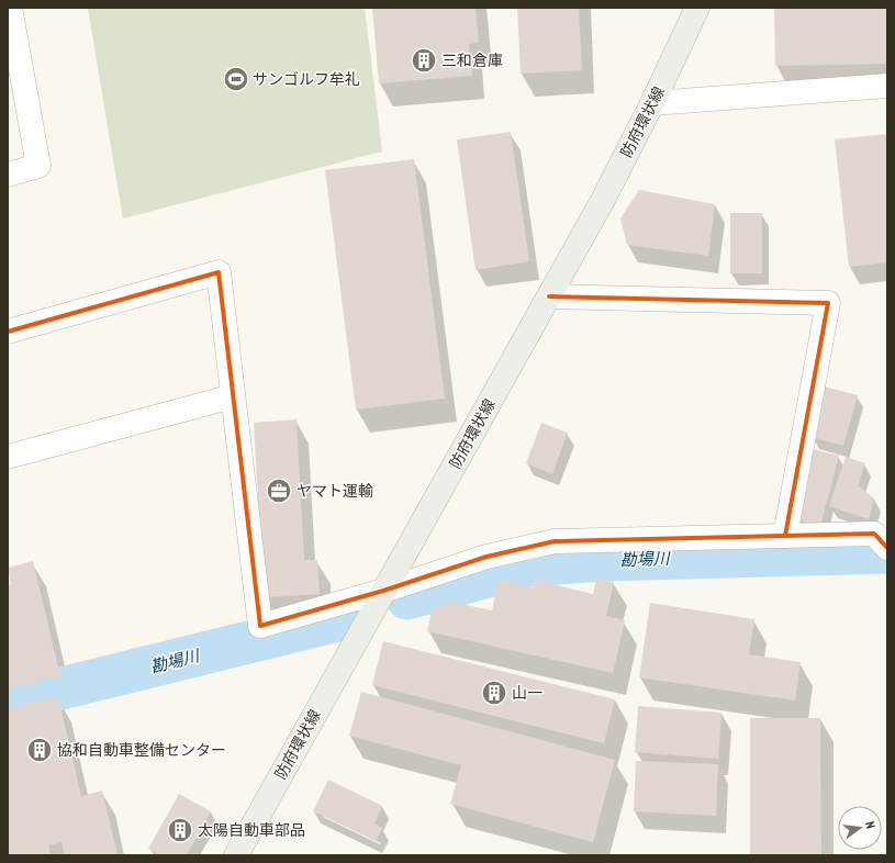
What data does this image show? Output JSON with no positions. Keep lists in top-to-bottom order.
{
  "streets": {
    "main road": ["防府環状線"]
  },
  "water": ["勘場川"],
  "places": {
    "building": [
      "三和倉庫",
      "山一",
      "協和自動車整備センター",
      "太陽自動車部品"
    ],
    "sports": ["サンゴルフ牟礼"],
    "office": ["ヤマト運輸"]
  },
  "north": "right"
}
